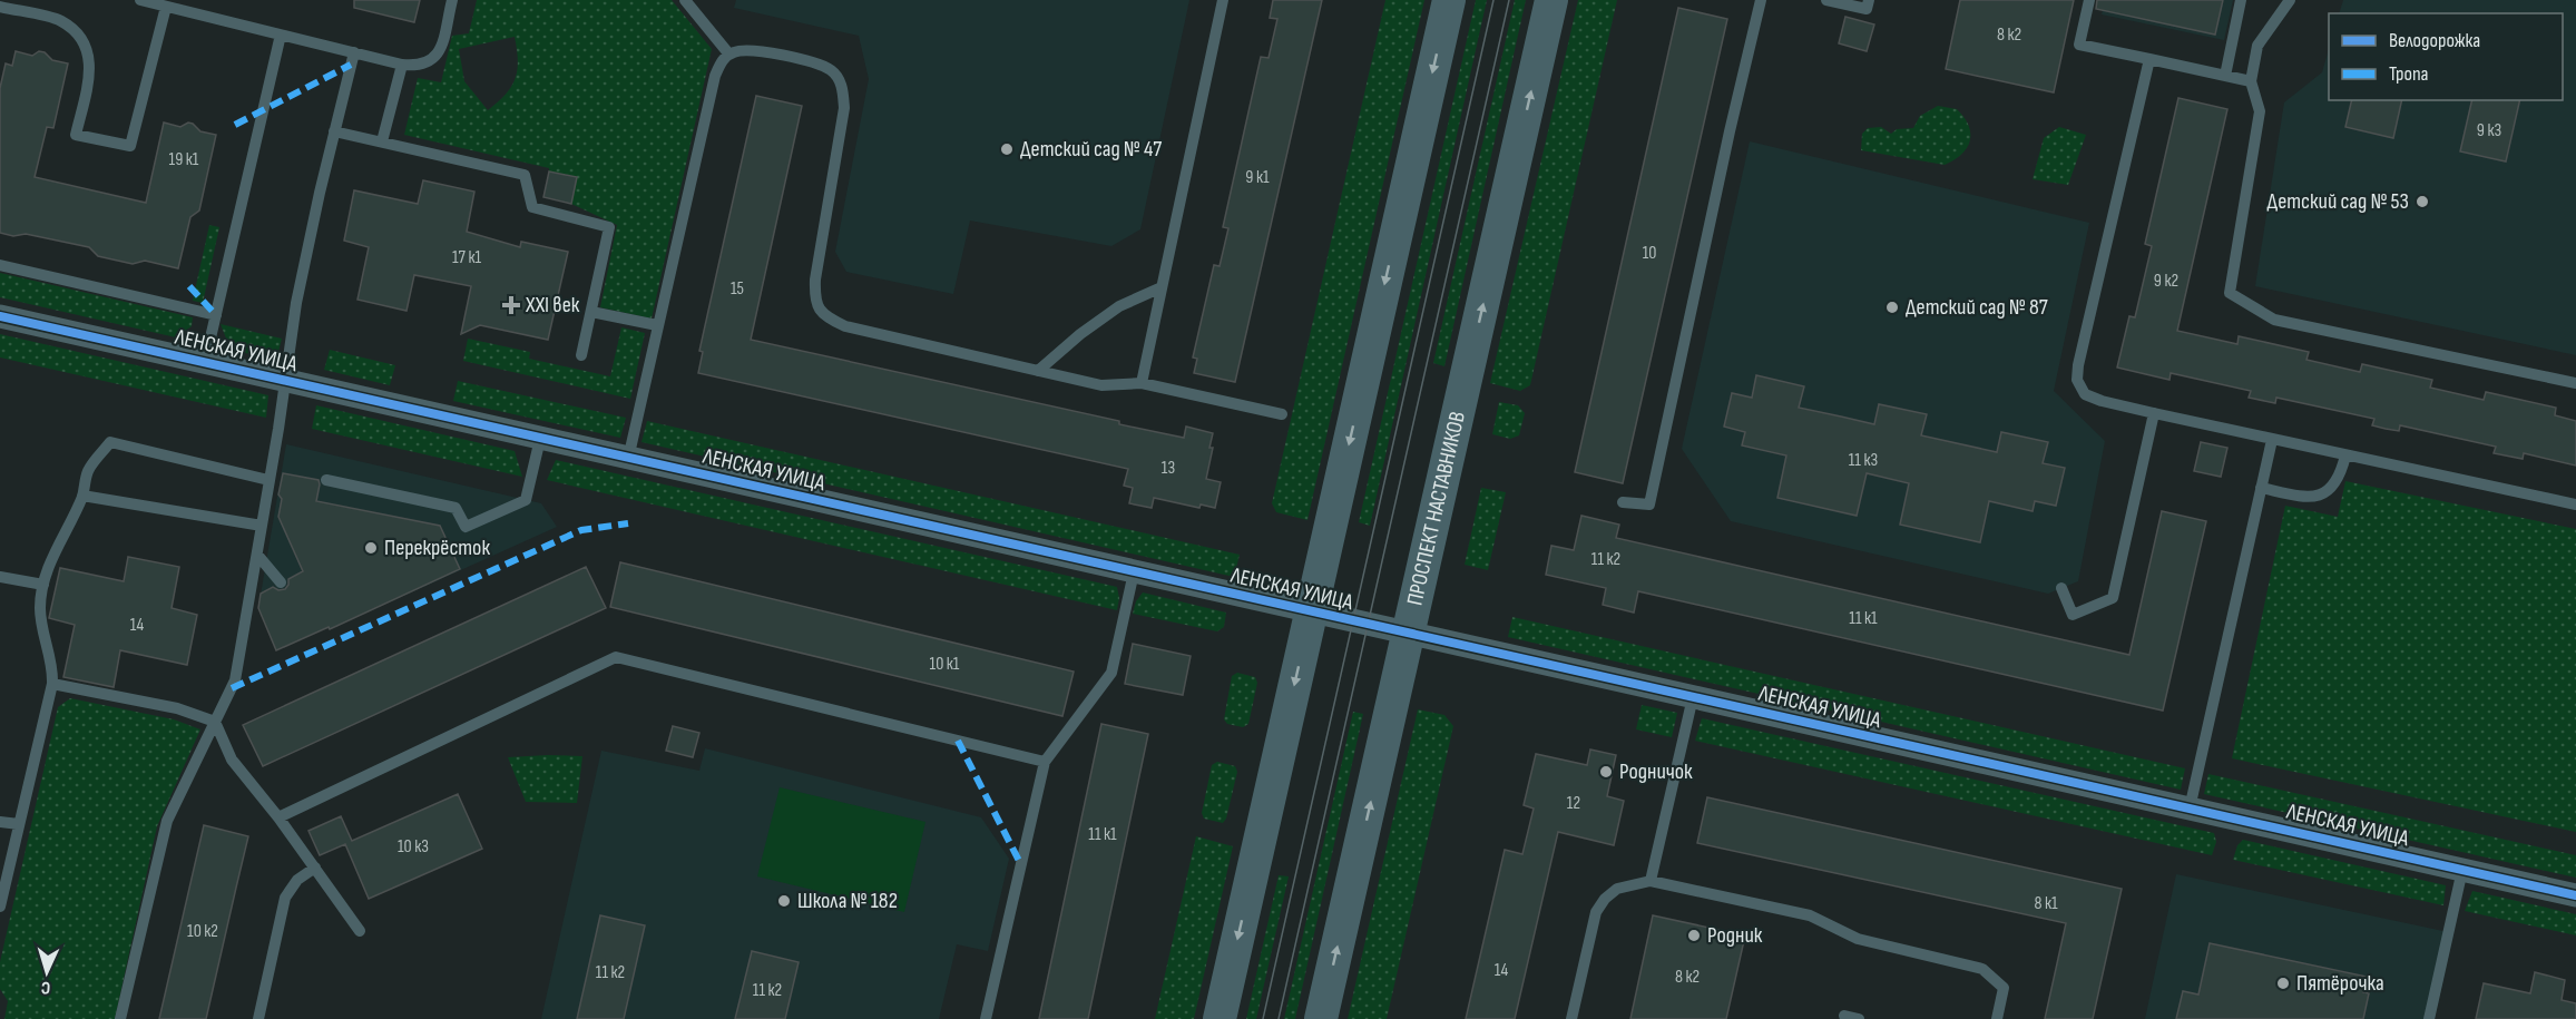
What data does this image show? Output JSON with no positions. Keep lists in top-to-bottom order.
{
  "streets": {
    "main road": ["ПРОСПЕКТ НАСТАВНИКОВ"],
    "street": ["ЛЕНСКАЯ УЛИЦА"]
  },
  "crossings": [
    ["ЛЕНСКАЯ УЛИЦА", "ПРОСПЕКТ НАСТАВНИКОВ"]
  ],
  "places": {
    "other": [
      "Детский сад № 47",
      "Детский сад № 53",
      "Детский сад № 87",
      "Перекрёсток",
      "Родничок",
      "Школа № 182",
      "Родник",
      "Пятёрочка"
    ],
    "health": ["XXI век"]
  },
  "house_numbers": [
    "8 к2",
    "9 к3",
    "19 к1",
    "9 к1",
    "10",
    "17 к1",
    "9 к2",
    "15",
    "11 к3",
    "13",
    "11 к2",
    "11 к1",
    "14",
    "10 к1",
    "12",
    "11 к1",
    "10 к3",
    "8 к1",
    "10 к2",
    "14",
    "11 к2",
    "8 к2",
    "11 к2"
  ],
  "legend": ["Велодорожка", "Тропа"],
  "north": "bottom"
}
